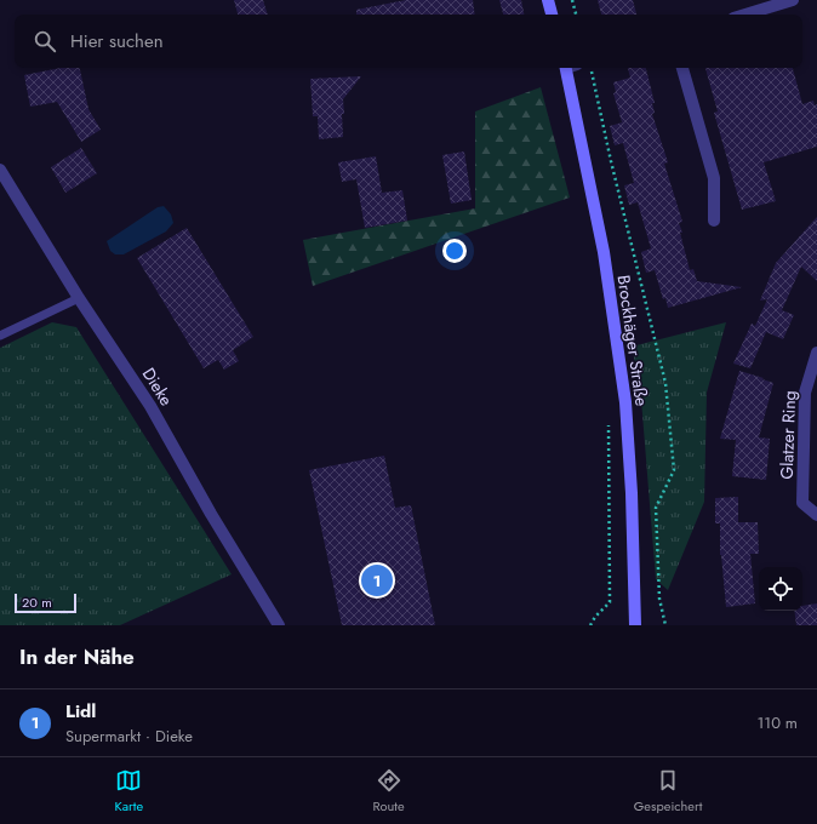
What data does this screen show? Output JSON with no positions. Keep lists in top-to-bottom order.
{
  "streets": {
    "street": ["Brockhäger Straße", "Dieke", "Glatzer Ring"]
  },
  "scale_bar": "20 m",
  "page": {
    "search": "Hier suchen",
    "pins": "1",
    "scale": "20 m",
    "heading": "In der Nähe",
    "list": [
      {
        "mark": "1",
        "name": "Lidl",
        "note": "Supermarkt · Dieke",
        "value": "110 m"
      }
    ],
    "nav": ["Karte", "Route", "Gespeichert"]
  }
}
